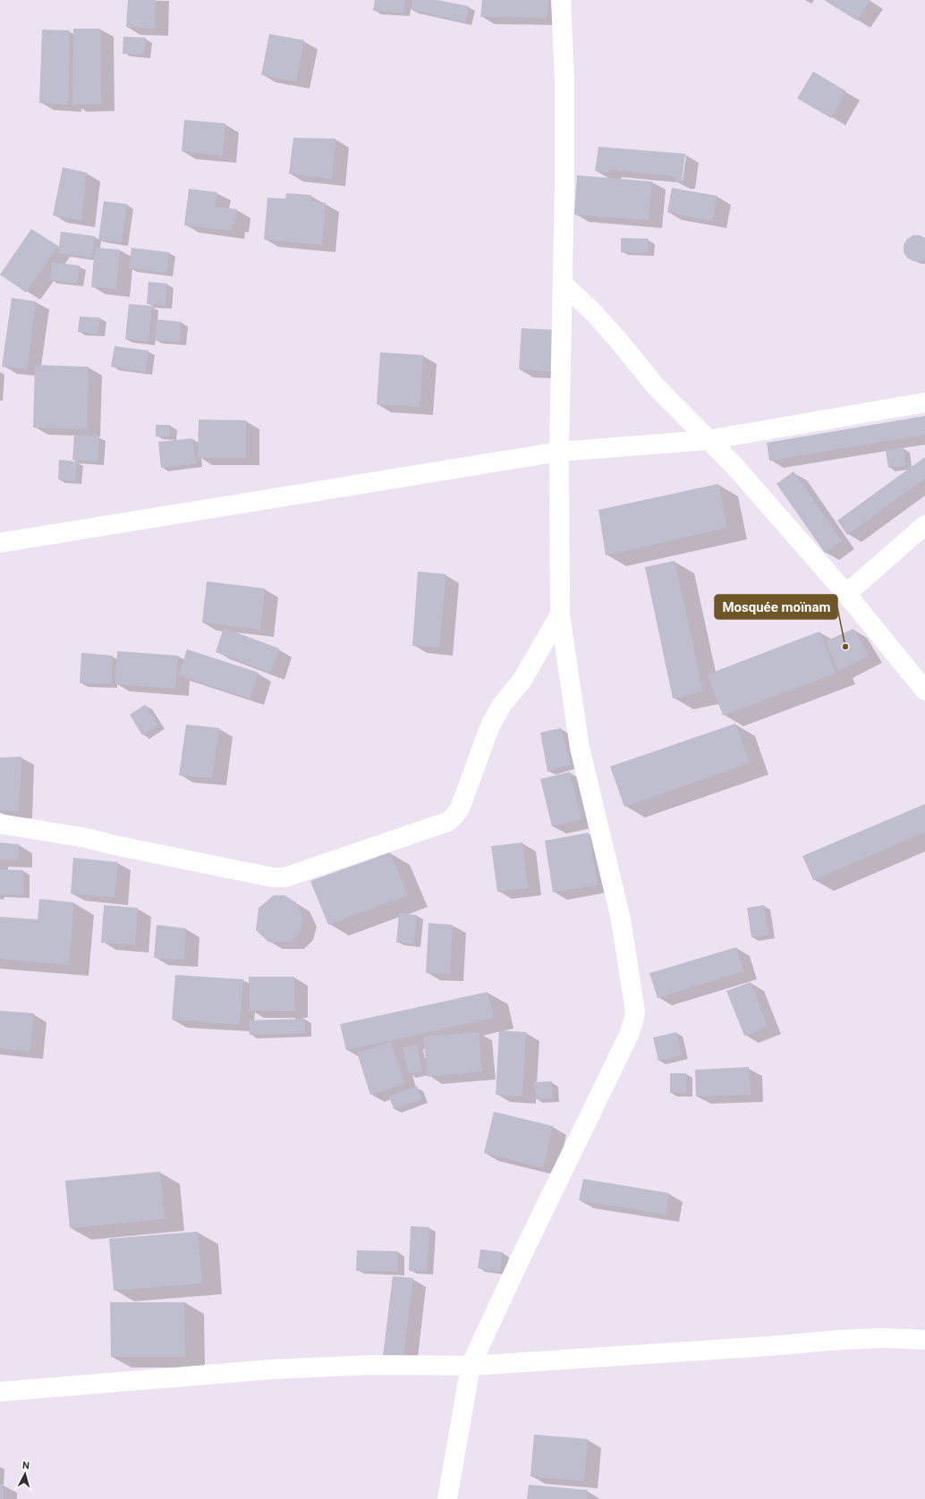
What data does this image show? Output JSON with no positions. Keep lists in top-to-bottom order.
{
  "places": ["Mosquée moïnam"],
  "north": "top"
}
